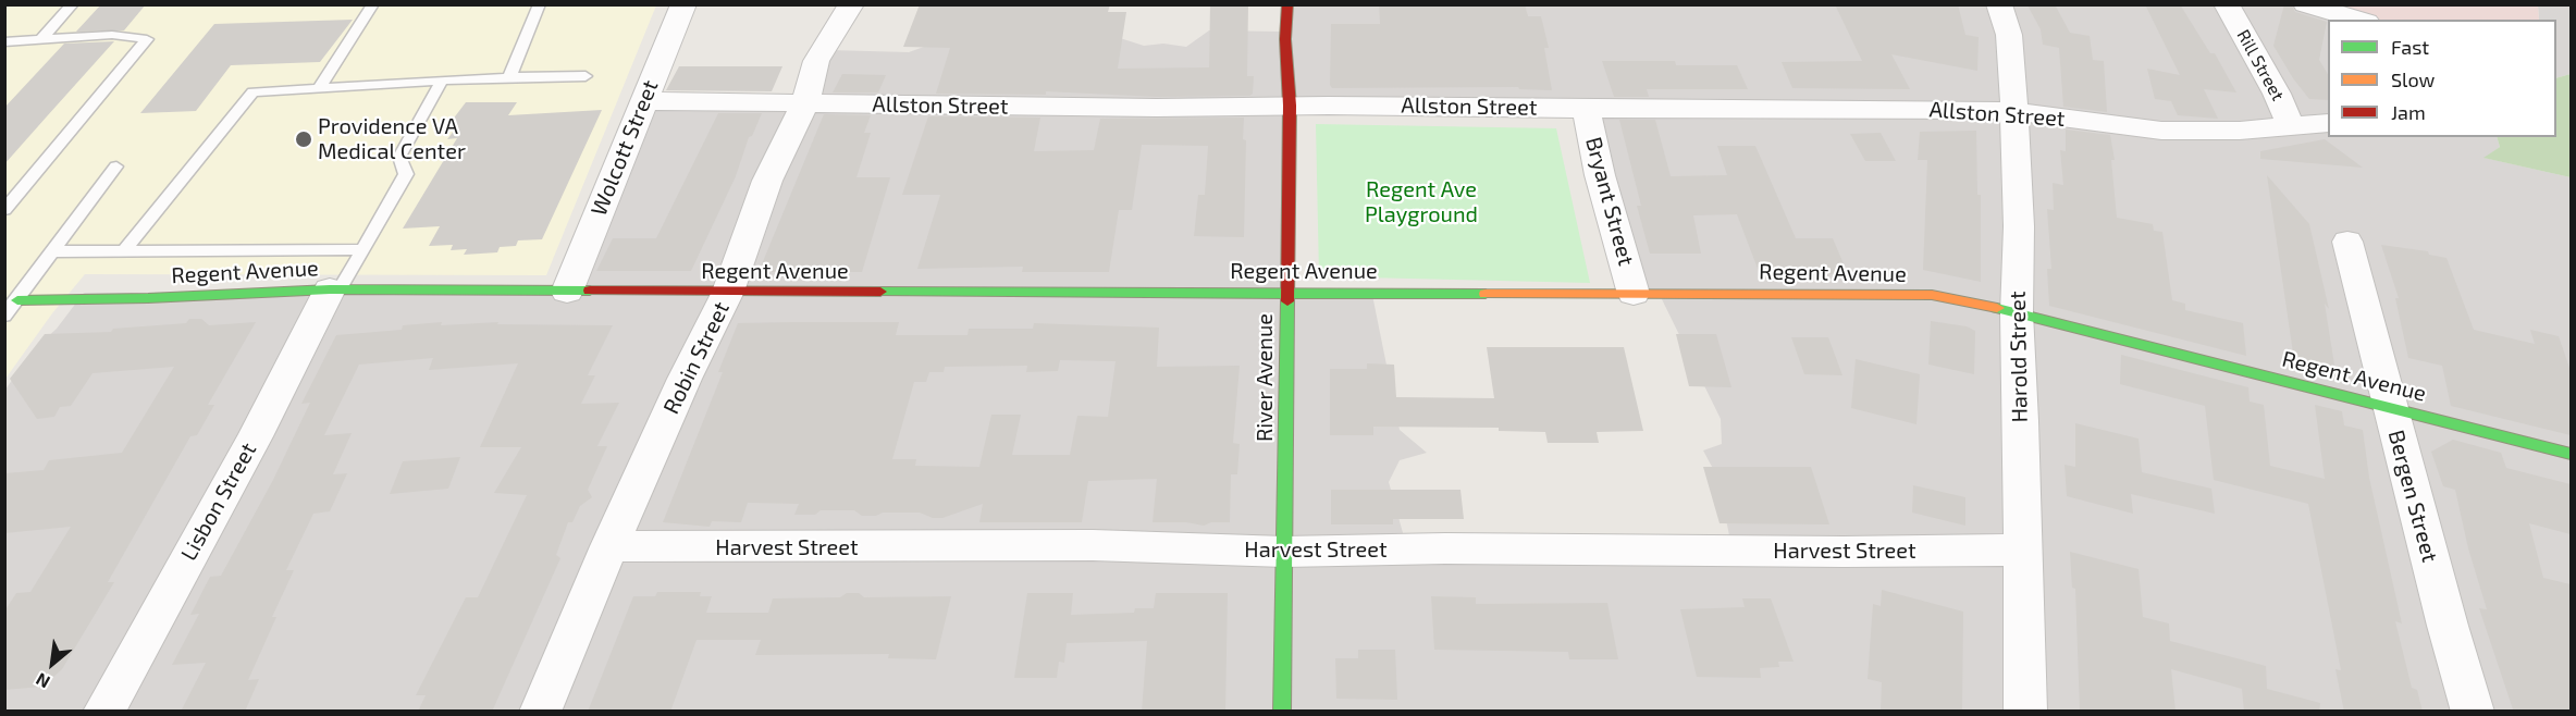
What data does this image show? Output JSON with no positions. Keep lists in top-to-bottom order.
{
  "streets": {
    "street": [
      "Rill Street",
      "Allston Street",
      "Wolcott Street",
      "Bryant Street",
      "Regent Avenue",
      "Harold Street",
      "Robin Street",
      "River Avenue",
      "Bergen Street",
      "Lisbon Street",
      "Harvest Street"
    ]
  },
  "crossings": [
    ["Rill Street", "Allston Street"],
    ["Allston Street", "Wolcott Street"],
    ["Allston Street", "Bryant Street"],
    ["Allston Street", "Harold Street"],
    ["Allston Street", "Robin Street"],
    ["Allston Street", "River Avenue"],
    ["Wolcott Street", "Regent Avenue"],
    ["Bryant Street", "Regent Avenue"],
    ["Regent Avenue", "Harold Street"],
    ["Regent Avenue", "Robin Street"],
    ["Regent Avenue", "River Avenue"],
    ["Regent Avenue", "Bergen Street"],
    ["Regent Avenue", "Lisbon Street"],
    ["Harold Street", "Harvest Street"],
    ["Robin Street", "Harvest Street"],
    ["River Avenue", "Harvest Street"]
  ],
  "parks": ["Regent Ave Playground"],
  "places": ["Providence VA Medical Center"],
  "legend": ["Fast", "Slow", "Jam"],
  "north": "bottom left"
}
